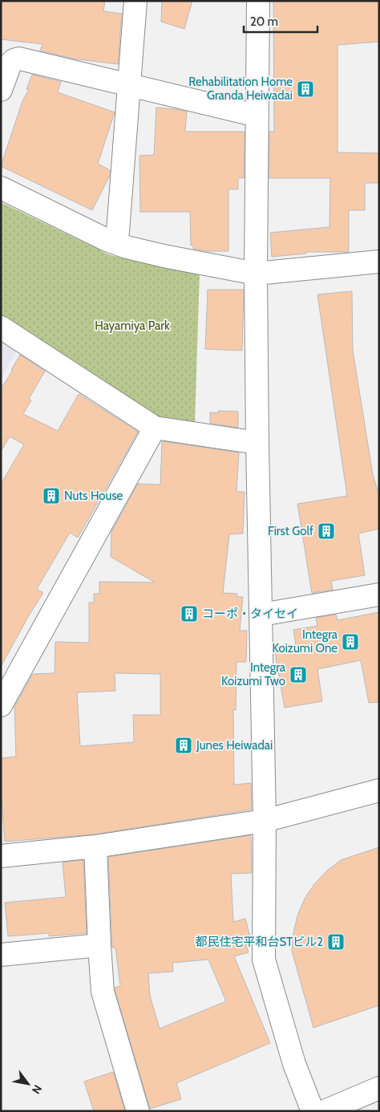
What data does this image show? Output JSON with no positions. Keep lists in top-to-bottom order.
{
  "parks": ["Hayamiya Park"],
  "places": {
    "building": [
      "Rehabilitation Home Granda Heiwadai",
      "Nuts House",
      "First Golf",
      "コーポ・タイセイ",
      "Integra Koizumi One",
      "Integra Koizumi Two",
      "Junes Heiwadai",
      "都民住宅平和台STビル2"
    ]
  },
  "scale_bar": "20 m",
  "north": "bottom right"
}
